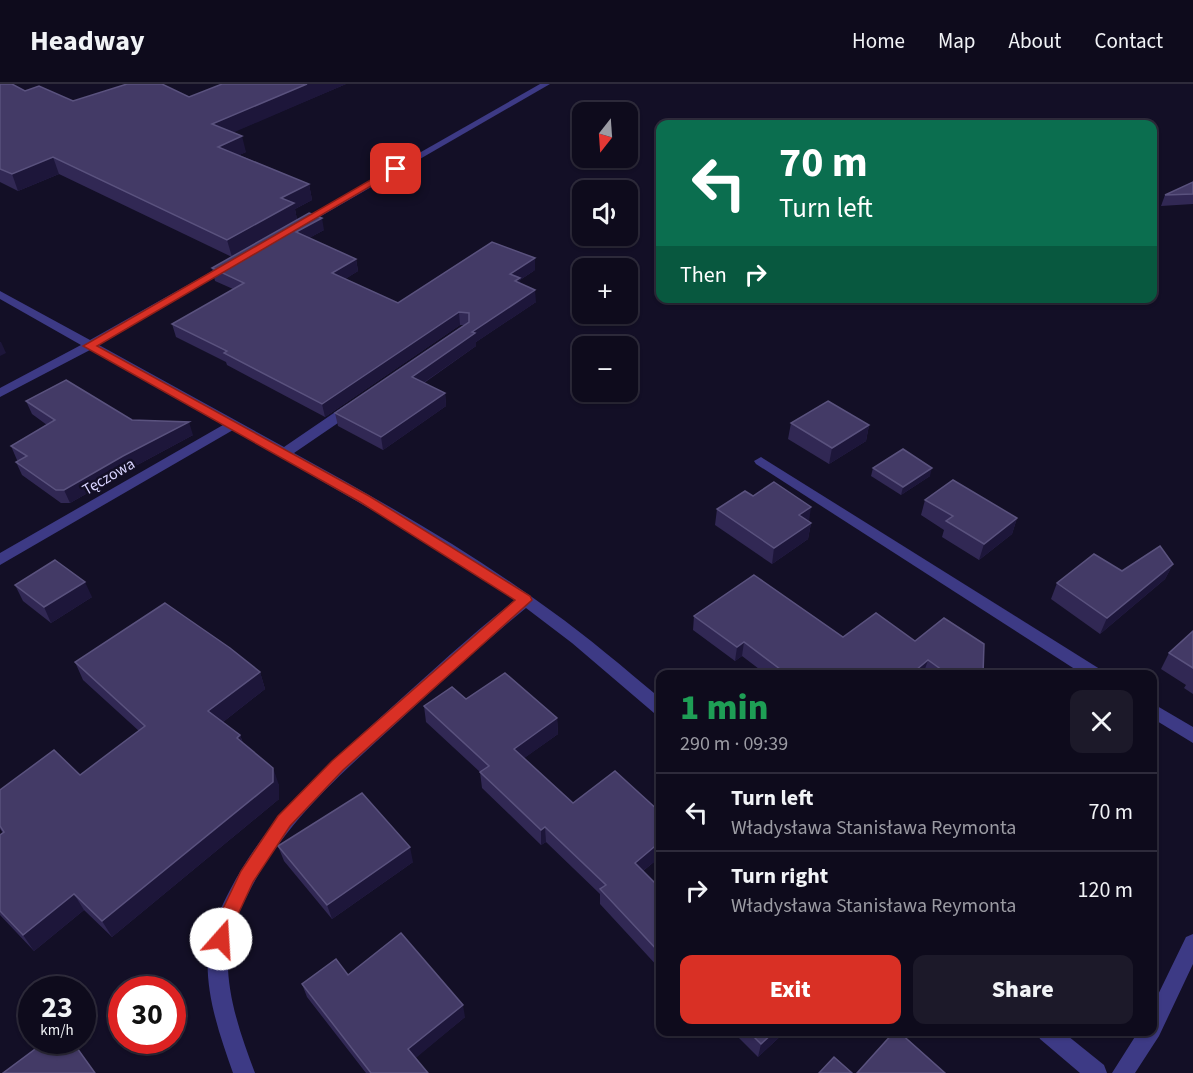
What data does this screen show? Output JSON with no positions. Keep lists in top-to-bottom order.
{
  "streets": {
    "street": ["Tęczowa"]
  },
  "north": "bottom",
  "page": {
    "header": "Headway",
    "nav": [
      "Home",
      "Map",
      "About",
      "Contact"
    ],
    "map_buttons": ["+", "−"],
    "turn": ["70 m", "Turn left"],
    "then": "Then",
    "heading": ["1 min", "290 m · 09:39"],
    "list": [
      {
        "name": "Turn left",
        "note": "Władysława Stanisława Reymonta",
        "value": "70 m"
      },
      {
        "name": "Turn right",
        "note": "Władysława Stanisława Reymonta",
        "value": "120 m"
      }
    ],
    "buttons": ["Exit", "Share"],
    "speed": "23 km/h",
    "limit": "30"
  }
}
